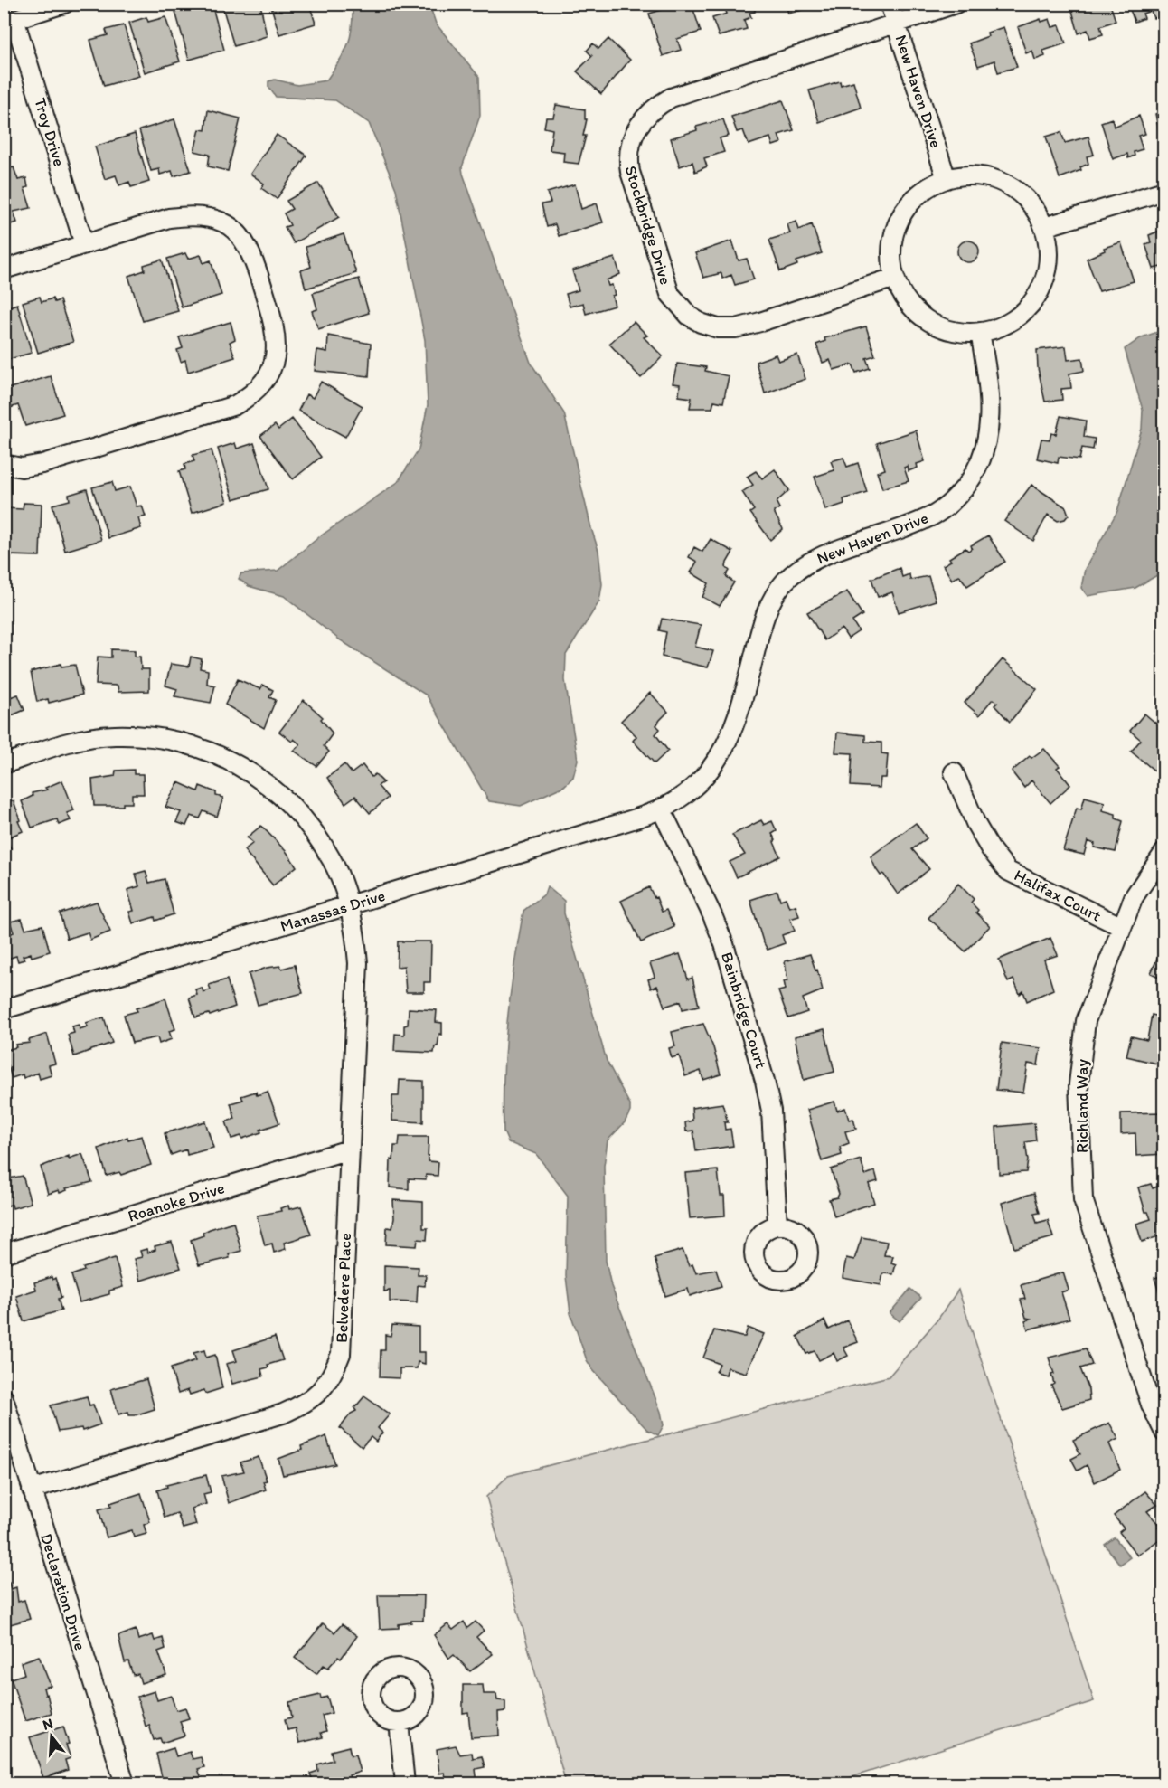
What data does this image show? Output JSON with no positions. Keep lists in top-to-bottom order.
{
  "streets": {
    "street": [
      "New Haven Drive",
      "Troy Drive",
      "Stockbridge Drive",
      "Halifax Court",
      "Manassas Drive",
      "Bainbridge Court",
      "Richland Way",
      "Roanoke Drive",
      "Belvedere Place",
      "Declaration Drive"
    ]
  },
  "crossings": [
    ["New Haven Drive", "Stockbridge Drive"],
    ["New Haven Drive", "Manassas Drive"],
    ["New Haven Drive", "Bainbridge Court"],
    ["Halifax Court", "Richland Way"],
    ["Manassas Drive", "Bainbridge Court"],
    ["Manassas Drive", "Belvedere Place"],
    ["Roanoke Drive", "Belvedere Place"],
    ["Belvedere Place", "Declaration Drive"]
  ],
  "north": "top"
}
